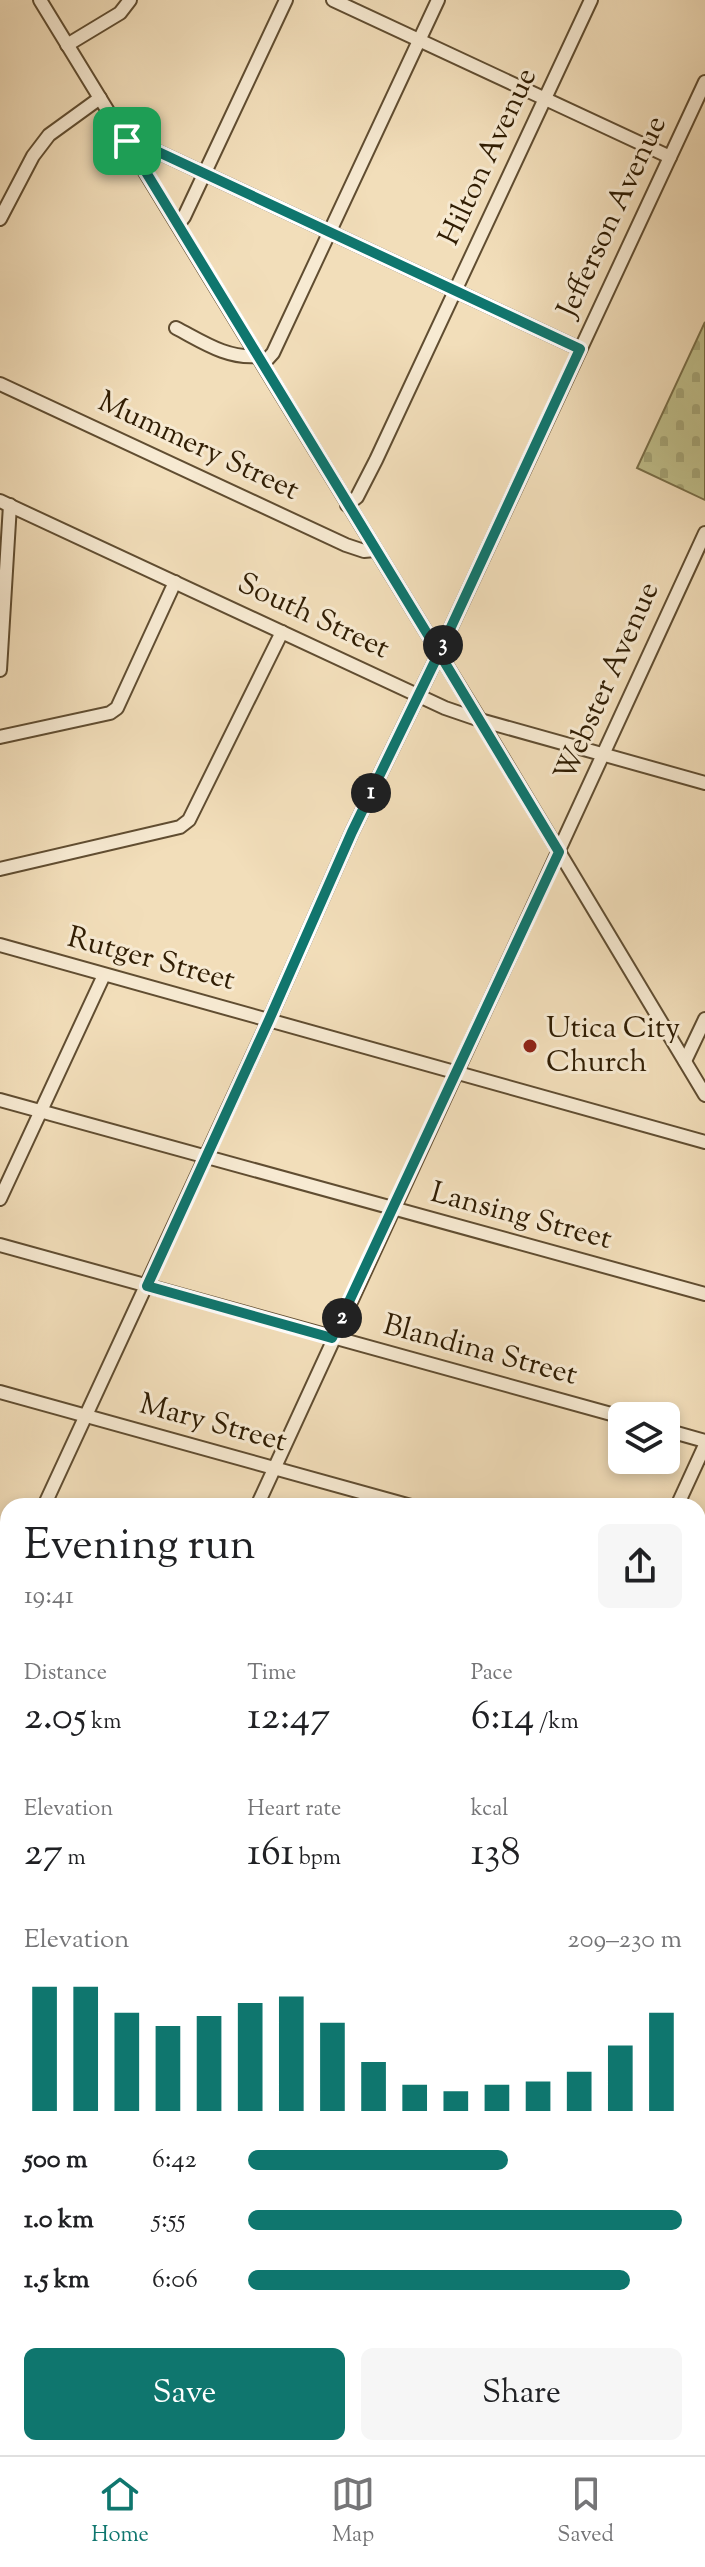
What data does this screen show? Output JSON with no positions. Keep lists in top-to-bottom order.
{
  "streets": {
    "street": [
      "Hilton Avenue",
      "Jefferson Avenue",
      "Mummery Street",
      "South Street",
      "Webster Avenue",
      "Rutger Street",
      "Lansing Street",
      "Blandina Street",
      "Mary Street"
    ]
  },
  "crossings": [
    ["Jefferson Avenue", "South Street"],
    ["Jefferson Avenue", "Rutger Street"],
    ["Jefferson Avenue", "Lansing Street"],
    ["Jefferson Avenue", "Blandina Street"],
    ["Jefferson Avenue", "Mary Street"],
    ["South Street", "Webster Avenue"],
    ["Webster Avenue", "Rutger Street"],
    ["Webster Avenue", "Lansing Street"],
    ["Webster Avenue", "Blandina Street"],
    ["Webster Avenue", "Mary Street"]
  ],
  "places": ["Utica City Church"],
  "page": {
    "pins": ["3", "1", "2"],
    "heading": ["Evening run", "19:41"],
    "stats": [
      ["Distance", "2.05 km"],
      ["Time", "12:47"],
      ["Pace", "6:14 /km"],
      ["Elevation", "27 m"],
      ["Heart rate", "161 bpm"],
      ["kcal", "138"]
    ],
    "chart": ["Elevation", "209–230 m"],
    "list": [
      {
        "name": "500 m",
        "note": "6:42"
      },
      {
        "name": "1.0 km",
        "note": "5:55"
      },
      {
        "name": "1.5 km",
        "note": "6:06"
      }
    ],
    "buttons": ["Save", "Share"],
    "tabs": ["Home", "Map", "Saved"]
  }
}
